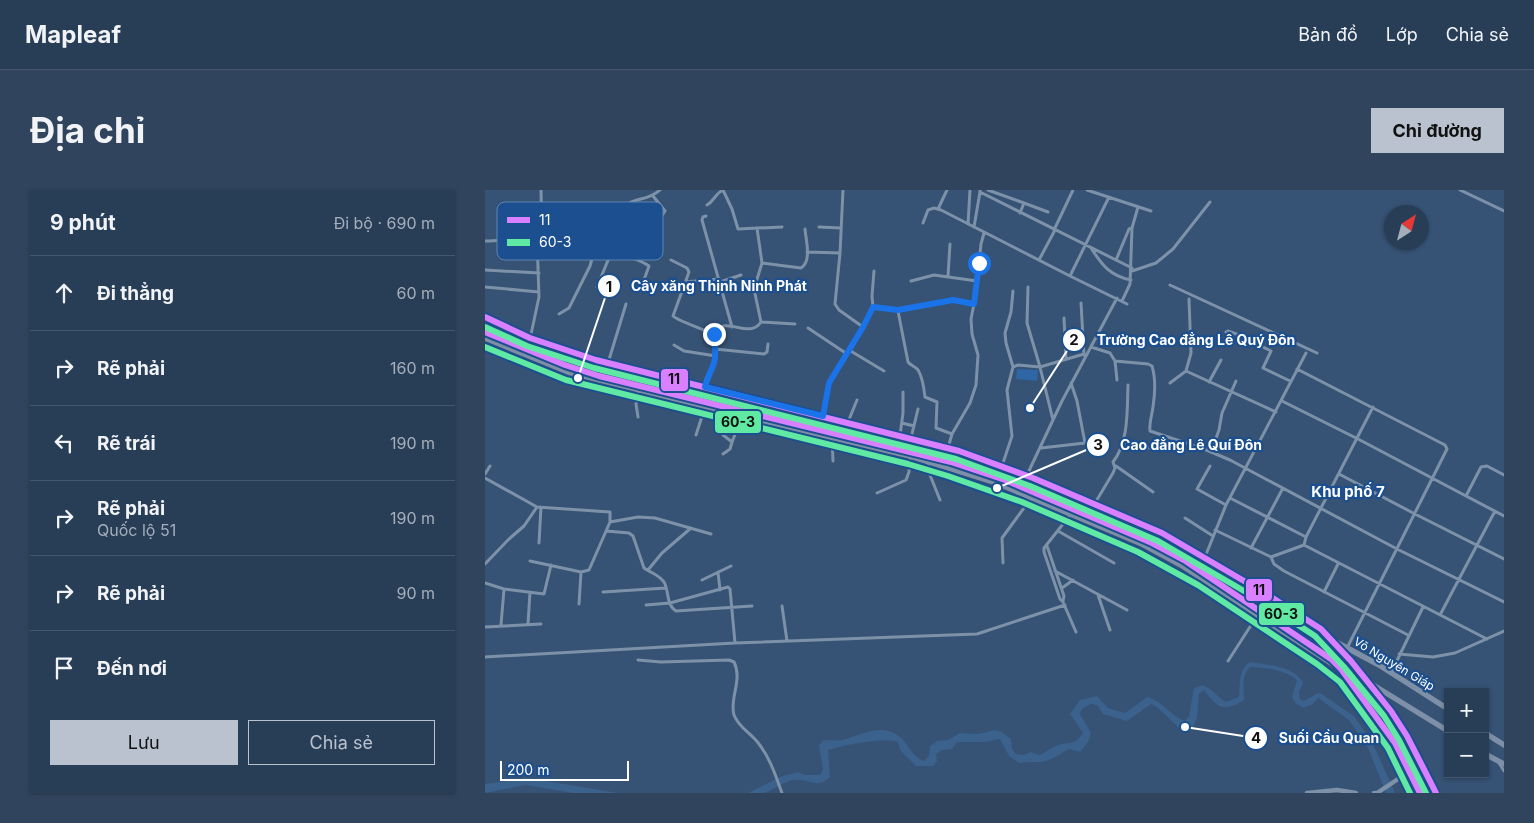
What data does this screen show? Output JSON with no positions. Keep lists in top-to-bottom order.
{
  "streets": {
    "highway": ["Võ Nguyên Giáp"]
  },
  "districts": ["Khu phố 7"],
  "places": [
    "Cây xăng Thịnh Ninh Phát",
    "Trường Cao đẳng Lê Quý Đôn",
    "Cao đẳng Lê Quí Đôn",
    "Suối Cầu Quan"
  ],
  "lines": ["transit line 11", "transit line 60-3"],
  "legend": ["11", "60-3"],
  "scale_bar": "200 m",
  "north": "top right",
  "page": {
    "header": "Mapleaf",
    "nav": ["Bản đồ", "Lớp", "Chia sẻ"],
    "buttons": [
      "Chỉ đường",
      ["Lưu", "Chia sẻ"]
    ],
    "title": "Địa chỉ",
    "heading": ["9 phút", "Đi bộ · 690 m"],
    "list": [
      ["Đi thẳng", "60 m"],
      ["Rẽ phải", "160 m"],
      ["Rẽ trái", "190 m"],
      ["Rẽ phải", "Quốc lộ 51", "190 m"],
      ["Rẽ phải", "90 m"],
      "Đến nơi"
    ],
    "map_buttons": ["+", "−"],
    "scale": "200 m"
  }
}
